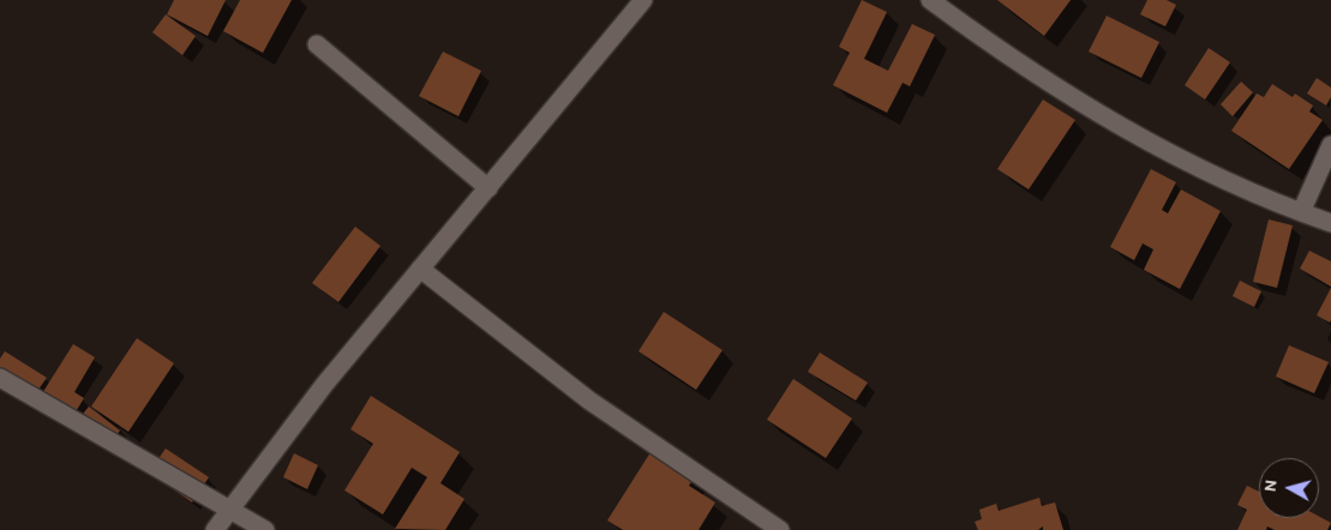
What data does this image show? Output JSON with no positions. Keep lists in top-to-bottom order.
{
  "north": "left"
}
